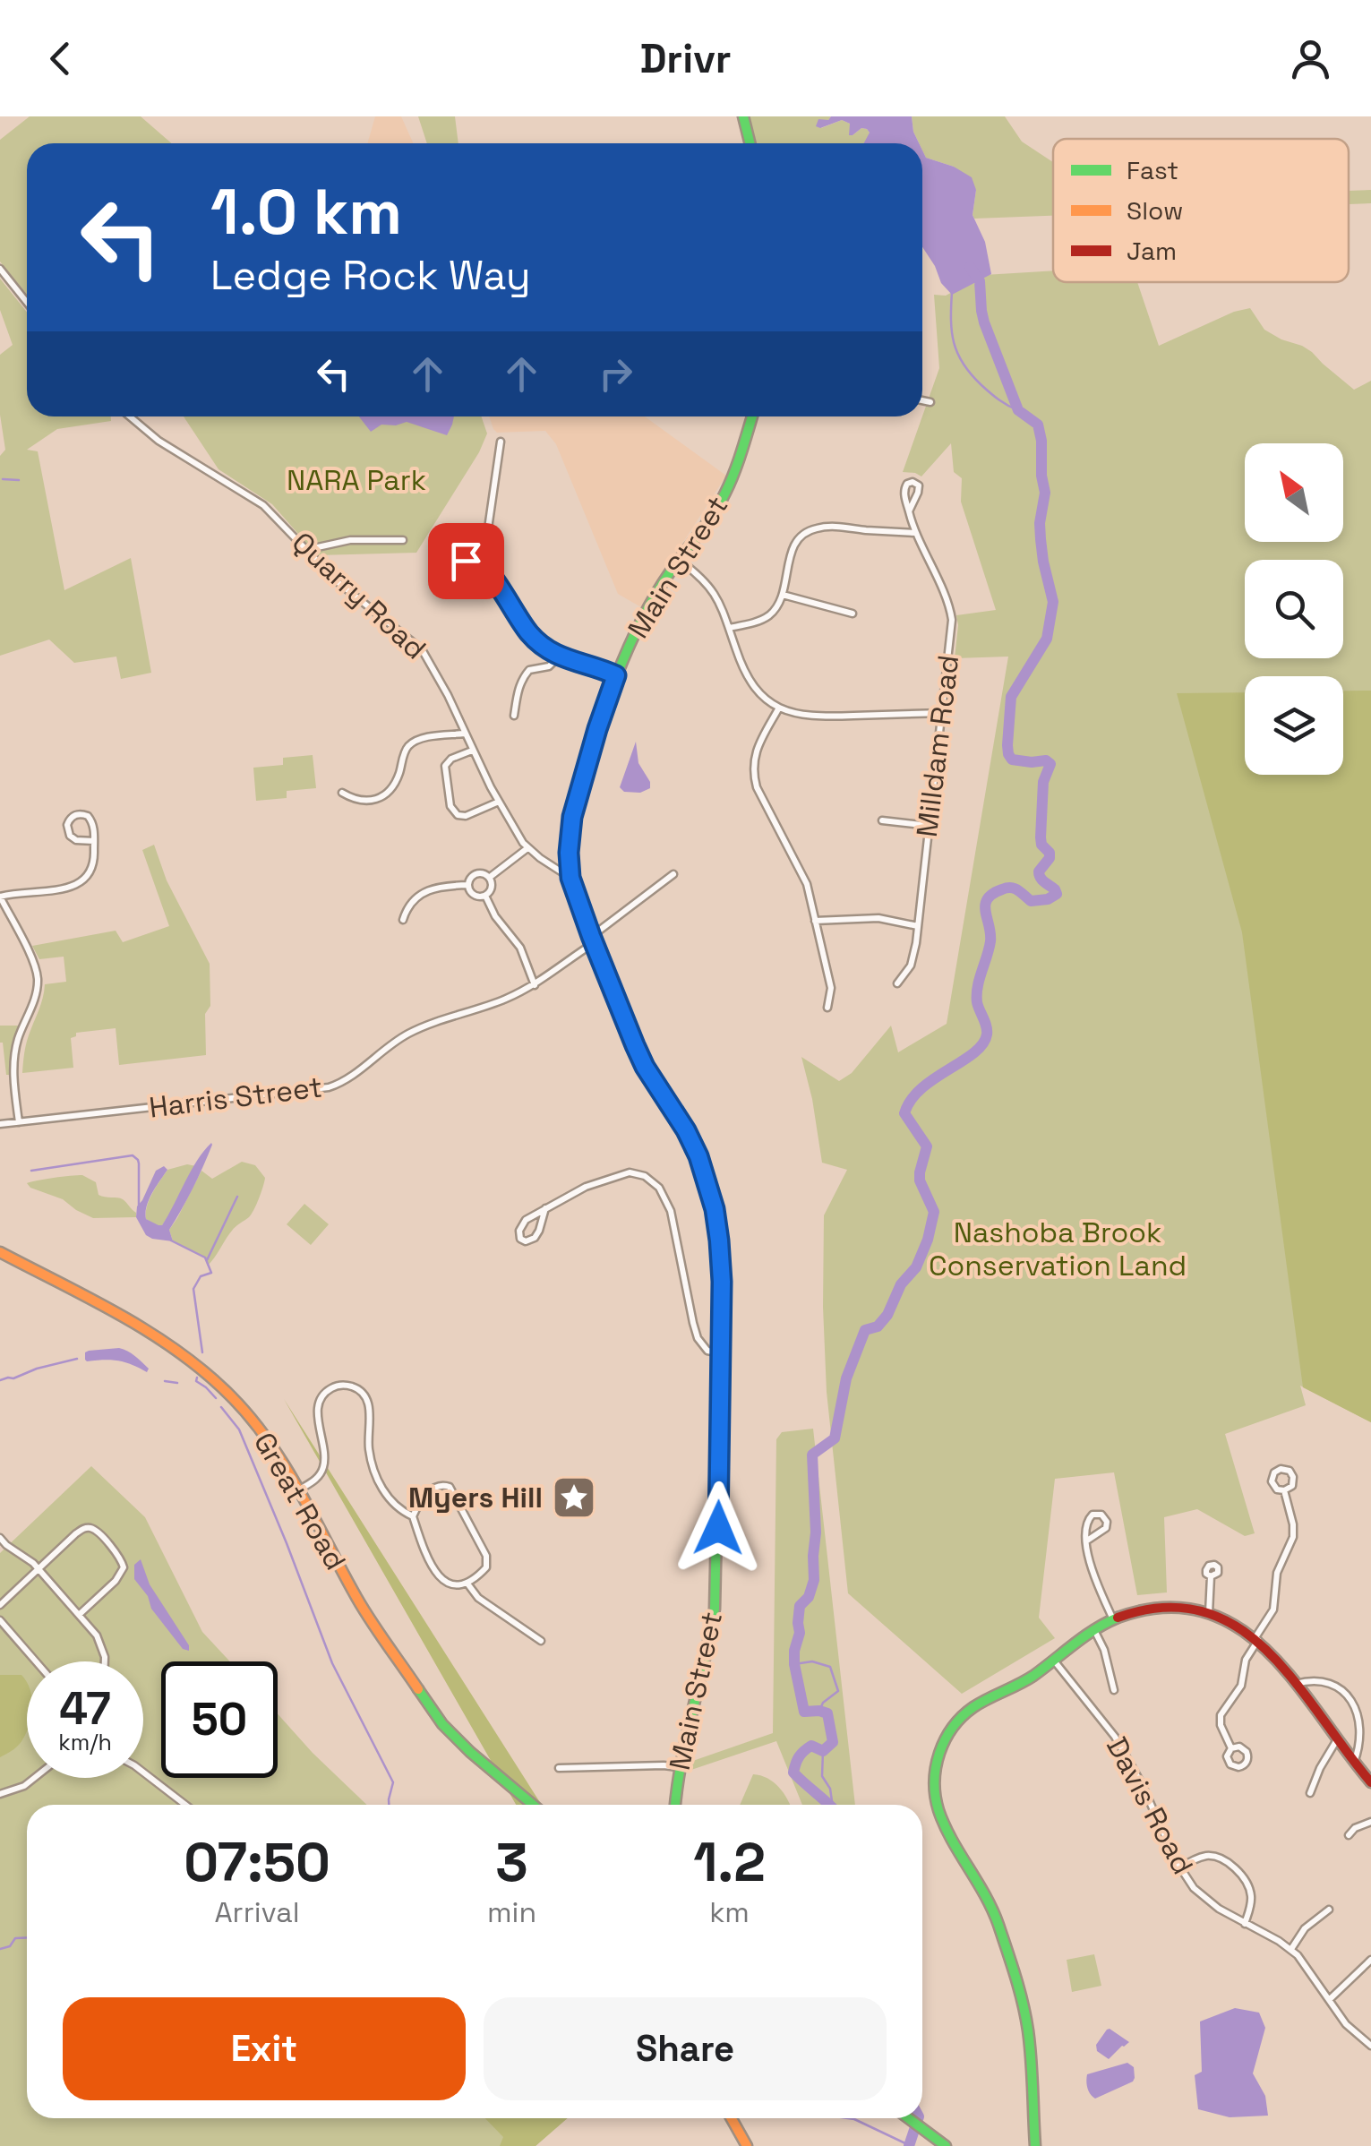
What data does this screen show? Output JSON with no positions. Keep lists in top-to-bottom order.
{
  "streets": {
    "main road": ["Main Street", "Great Road"],
    "street": [
      "Quarry Road",
      "Milldam Road",
      "Harris Street",
      "Davis Road"
    ]
  },
  "crossings": [
    ["Main Street", "Quarry Road"],
    ["Main Street", "Harris Street"]
  ],
  "parks": ["NARA Park", "Nashoba Brook Conservation Land"],
  "places": {
    "place": ["Myers Hill"]
  },
  "legend": ["Fast", "Slow", "Jam"],
  "north": "top left",
  "page": {
    "header": "Drivr",
    "turn": ["1.0 km", "Ledge Rock Way"],
    "speed": "47 km/h",
    "limit": "50",
    "eta": [
      "07:50",
      "Arrival",
      "3",
      "min",
      "1.2",
      "km"
    ],
    "buttons": ["Exit", "Share"]
  }
}
